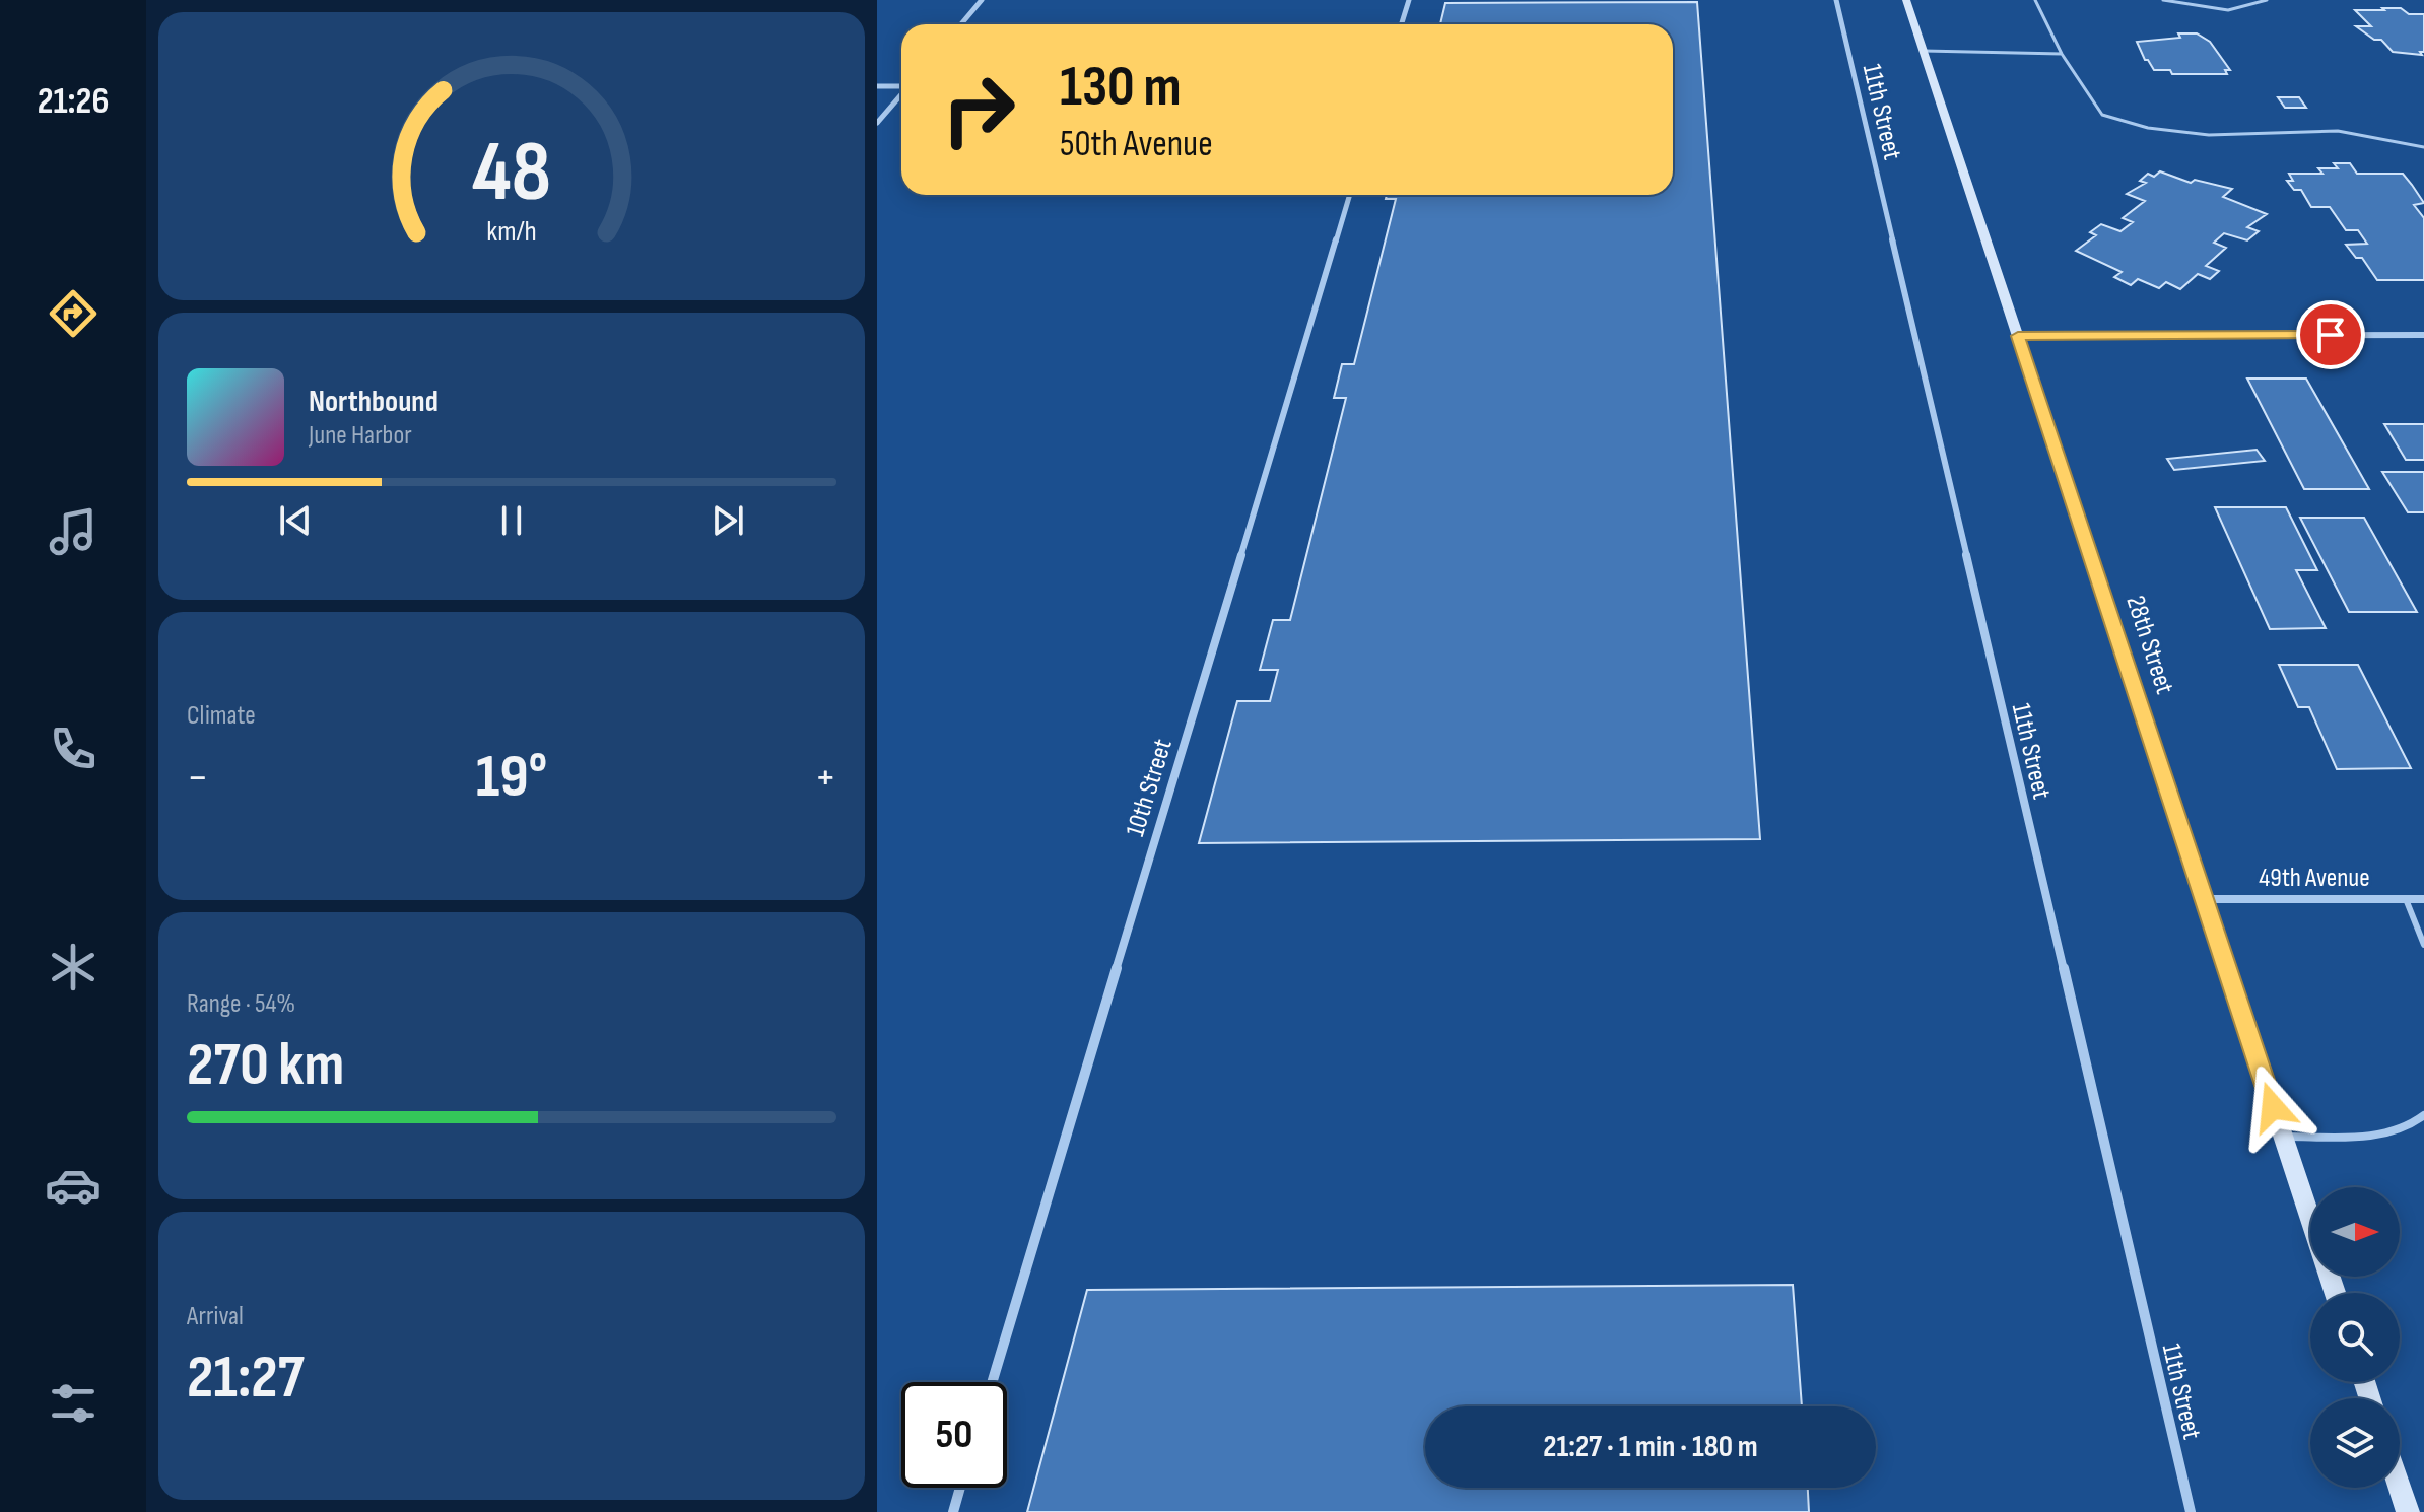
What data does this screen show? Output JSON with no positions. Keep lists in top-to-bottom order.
{
  "streets": {
    "main road": ["28th Street"],
    "street": ["11th Street", "10th Street", "49th Avenue"]
  },
  "crossings": [
    ["28th Street", "49th Avenue"]
  ],
  "north": "right",
  "page": {
    "tabs": "21:26",
    "turn": ["130 m", "50th Avenue"],
    "song": ["Northbound", "June Harbor"],
    "tile": [
      "Climate",
      ["Range · 54%", "270 km"],
      ["Arrival", "21:27"]
    ],
    "heat": ["−", "19°", "+"],
    "limit": "50",
    "trip": "21:27 · 1 min · 180 m",
    "gauge": ["48", "km/h"]
  }
}
